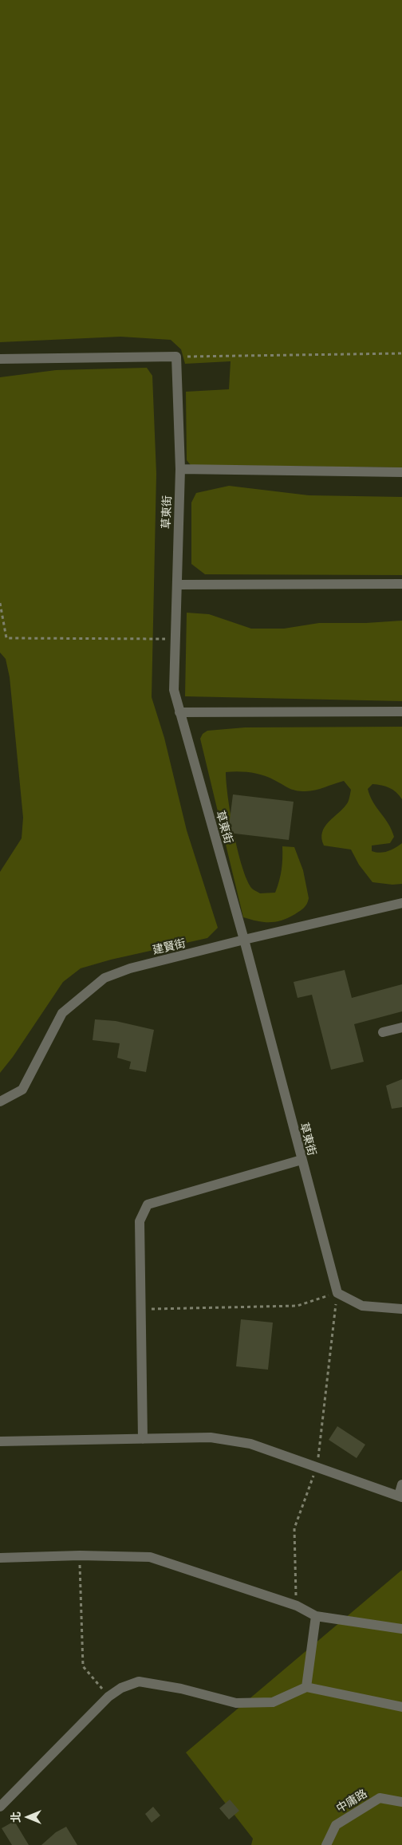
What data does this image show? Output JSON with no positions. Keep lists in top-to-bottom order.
{
  "streets": {
    "street": ["草東街", "建賢街", "中庸路"]
  },
  "crossings": [
    ["草東街", "建賢街"]
  ],
  "north": "left"
}
